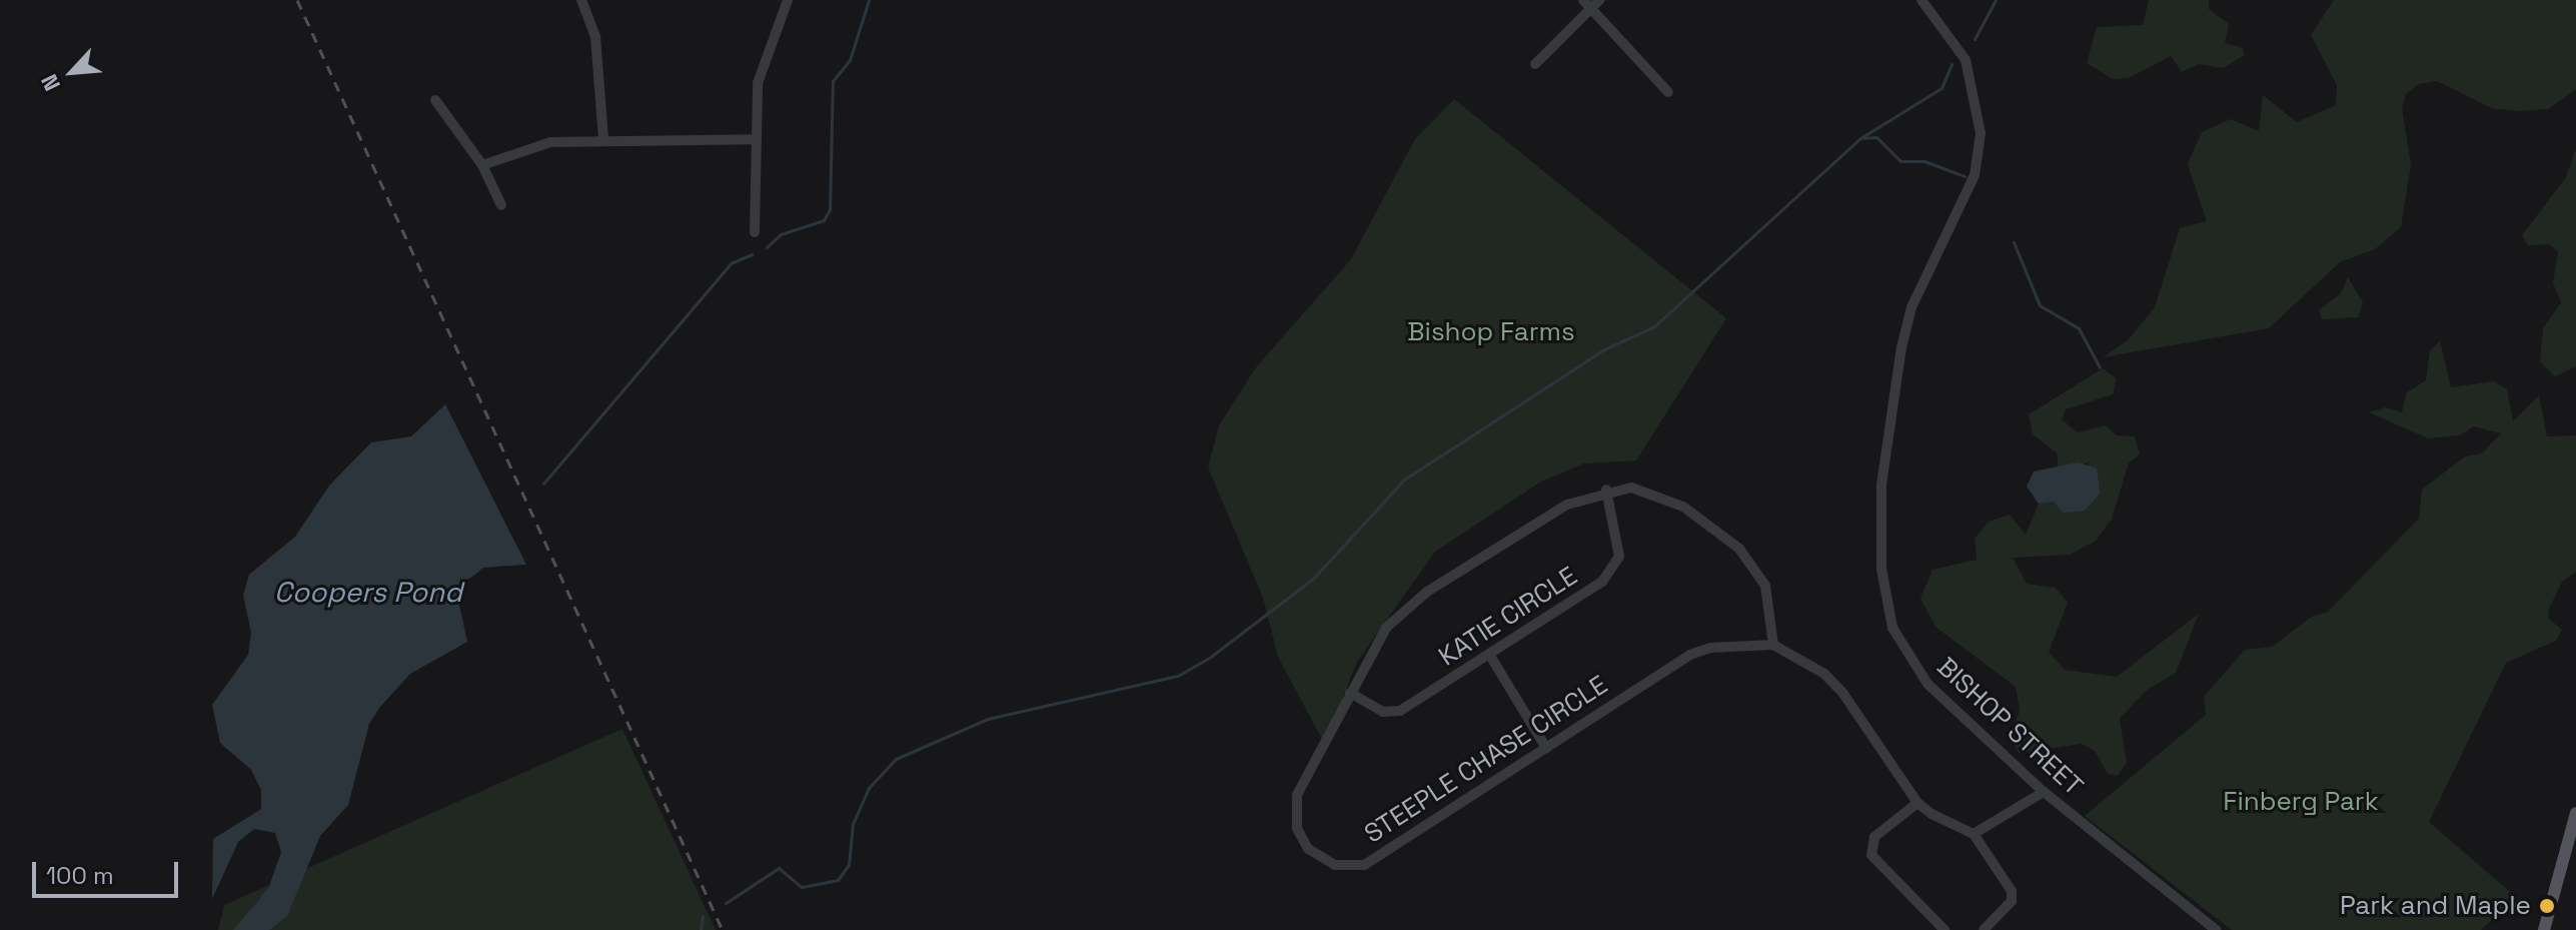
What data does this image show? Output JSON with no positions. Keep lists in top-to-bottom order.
{
  "streets": {
    "street": ["KATIE CIRCLE", "BISHOP STREET", "STEEPLE CHASE CIRCLE"]
  },
  "crossings": [
    ["KATIE CIRCLE", "STEEPLE CHASE CIRCLE"]
  ],
  "water": ["Coopers Pond"],
  "parks": ["Bishop Farms", "Finberg Park"],
  "places": ["Park and Maple"],
  "scale_bar": "100 m",
  "north": "bottom left"
}
